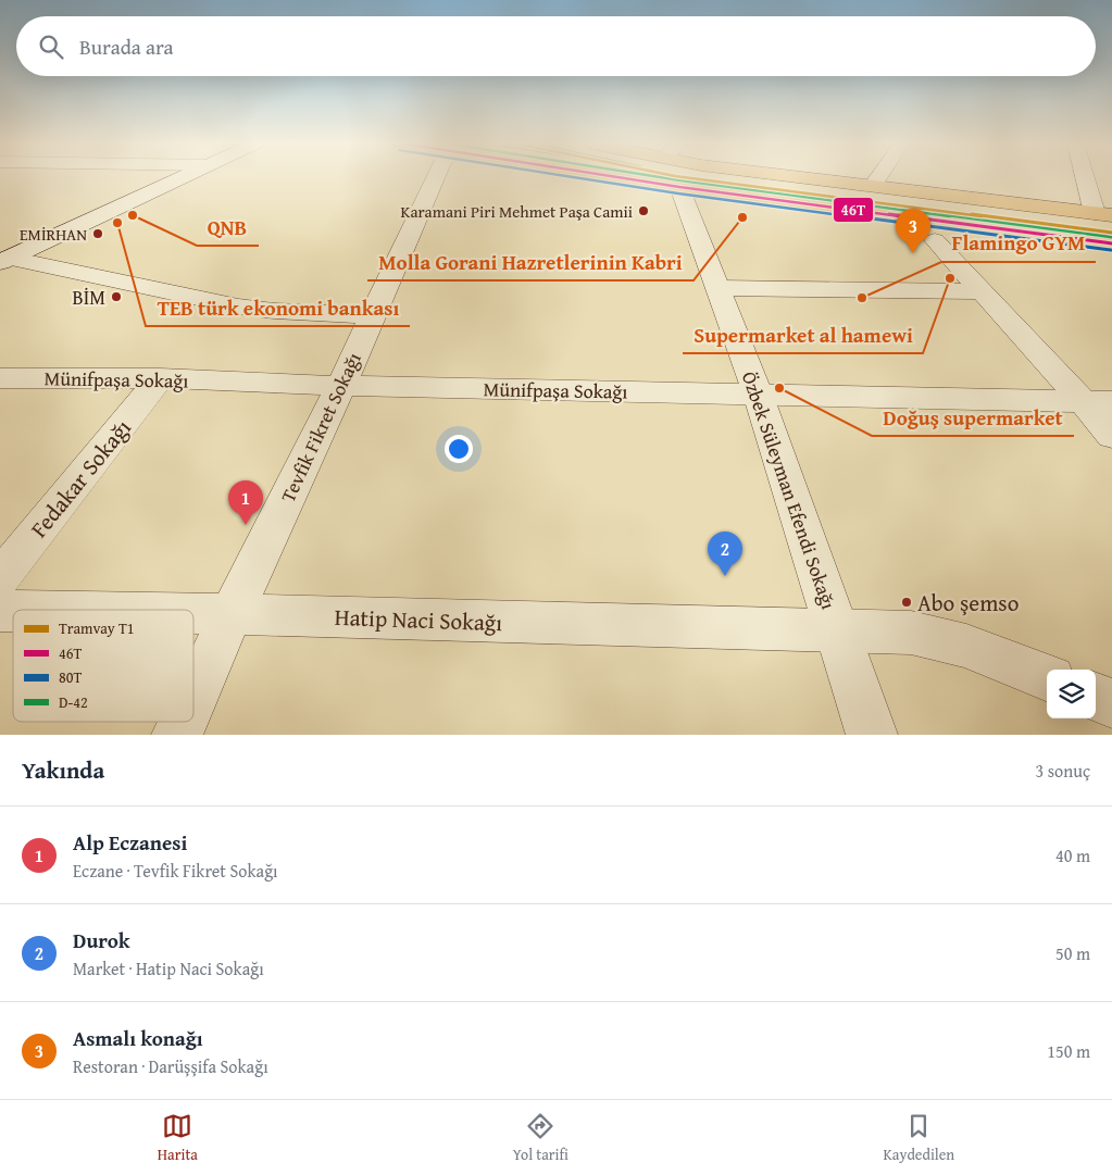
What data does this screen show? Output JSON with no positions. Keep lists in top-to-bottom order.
{
  "streets": {
    "street": [
      "Münifpaşa Sokağı",
      "Tevfik Fikret Sokağı",
      "Fedakar Sokağı",
      "Özbek Süleyman Efendi Sokağı",
      "Hatip Naci Sokağı"
    ]
  },
  "crossings": [
    ["Münifpaşa Sokağı", "Tevfik Fikret Sokağı"],
    ["Münifpaşa Sokağı", "Fedakar Sokağı"],
    ["Münifpaşa Sokağı", "Özbek Süleyman Efendi Sokağı"],
    ["Tevfik Fikret Sokağı", "Hatip Naci Sokağı"],
    ["Özbek Süleyman Efendi Sokağı", "Hatip Naci Sokağı"]
  ],
  "places": [
    "Karamani Piri Mehmet Paşa Camii",
    "QNB",
    "Molla Gorani Hazretlerinin Kabri",
    "TEB türk ekonomi bankası",
    "EMİRHAN",
    "Supermarket al hamewi",
    "BİM",
    "Flamingo GYM",
    "Doğuş supermarket",
    "Abo şemso"
  ],
  "lines": [
    "tram line T1",
    "transit line 46T",
    "transit line 80T",
    "transit line D-42"
  ],
  "legend": [
    "Tramvay T1",
    "46T",
    "80T",
    "D-42"
  ],
  "page": {
    "search": "Burada ara",
    "pins": ["3", "1", "2"],
    "heading": ["Yakında", "3 sonuç"],
    "list": [
      {
        "mark": "1",
        "name": "Alp Eczanesi",
        "note": "Eczane · Tevfik Fikret Sokağı",
        "value": "40 m"
      },
      {
        "mark": "2",
        "name": "Durok",
        "note": "Market · Hatip Naci Sokağı",
        "value": "50 m"
      },
      {
        "mark": "3",
        "name": "Asmalı konağı",
        "note": "Restoran · Darüşşifa Sokağı",
        "value": "150 m"
      }
    ],
    "nav": ["Harita", "Yol tarifi", "Kaydedilen"]
  }
}
